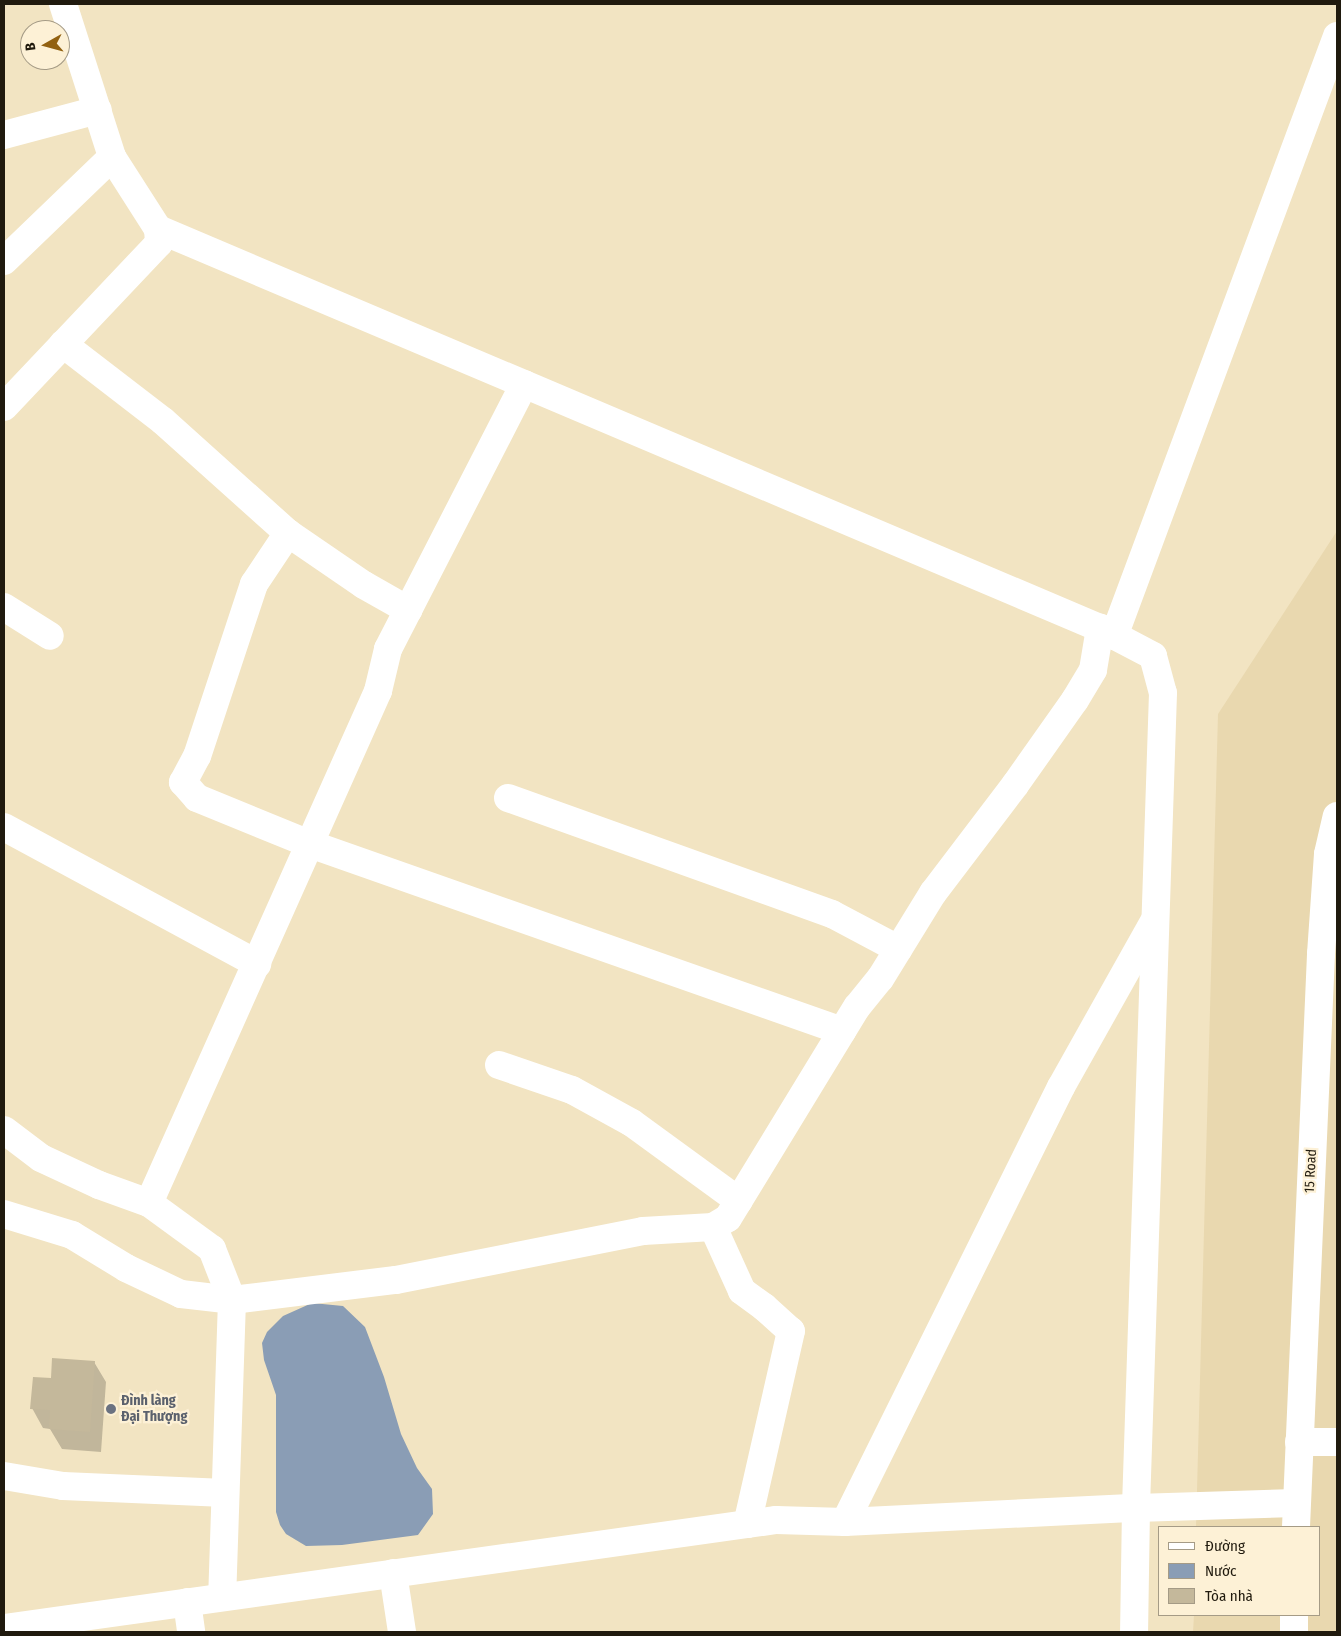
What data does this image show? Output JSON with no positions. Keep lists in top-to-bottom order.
{
  "streets": {
    "street": ["15 Road"]
  },
  "places": ["Đình làng Đại Thượng"],
  "legend": ["Đường", "Nước", "Tòa nhà"],
  "north": "left"
}
